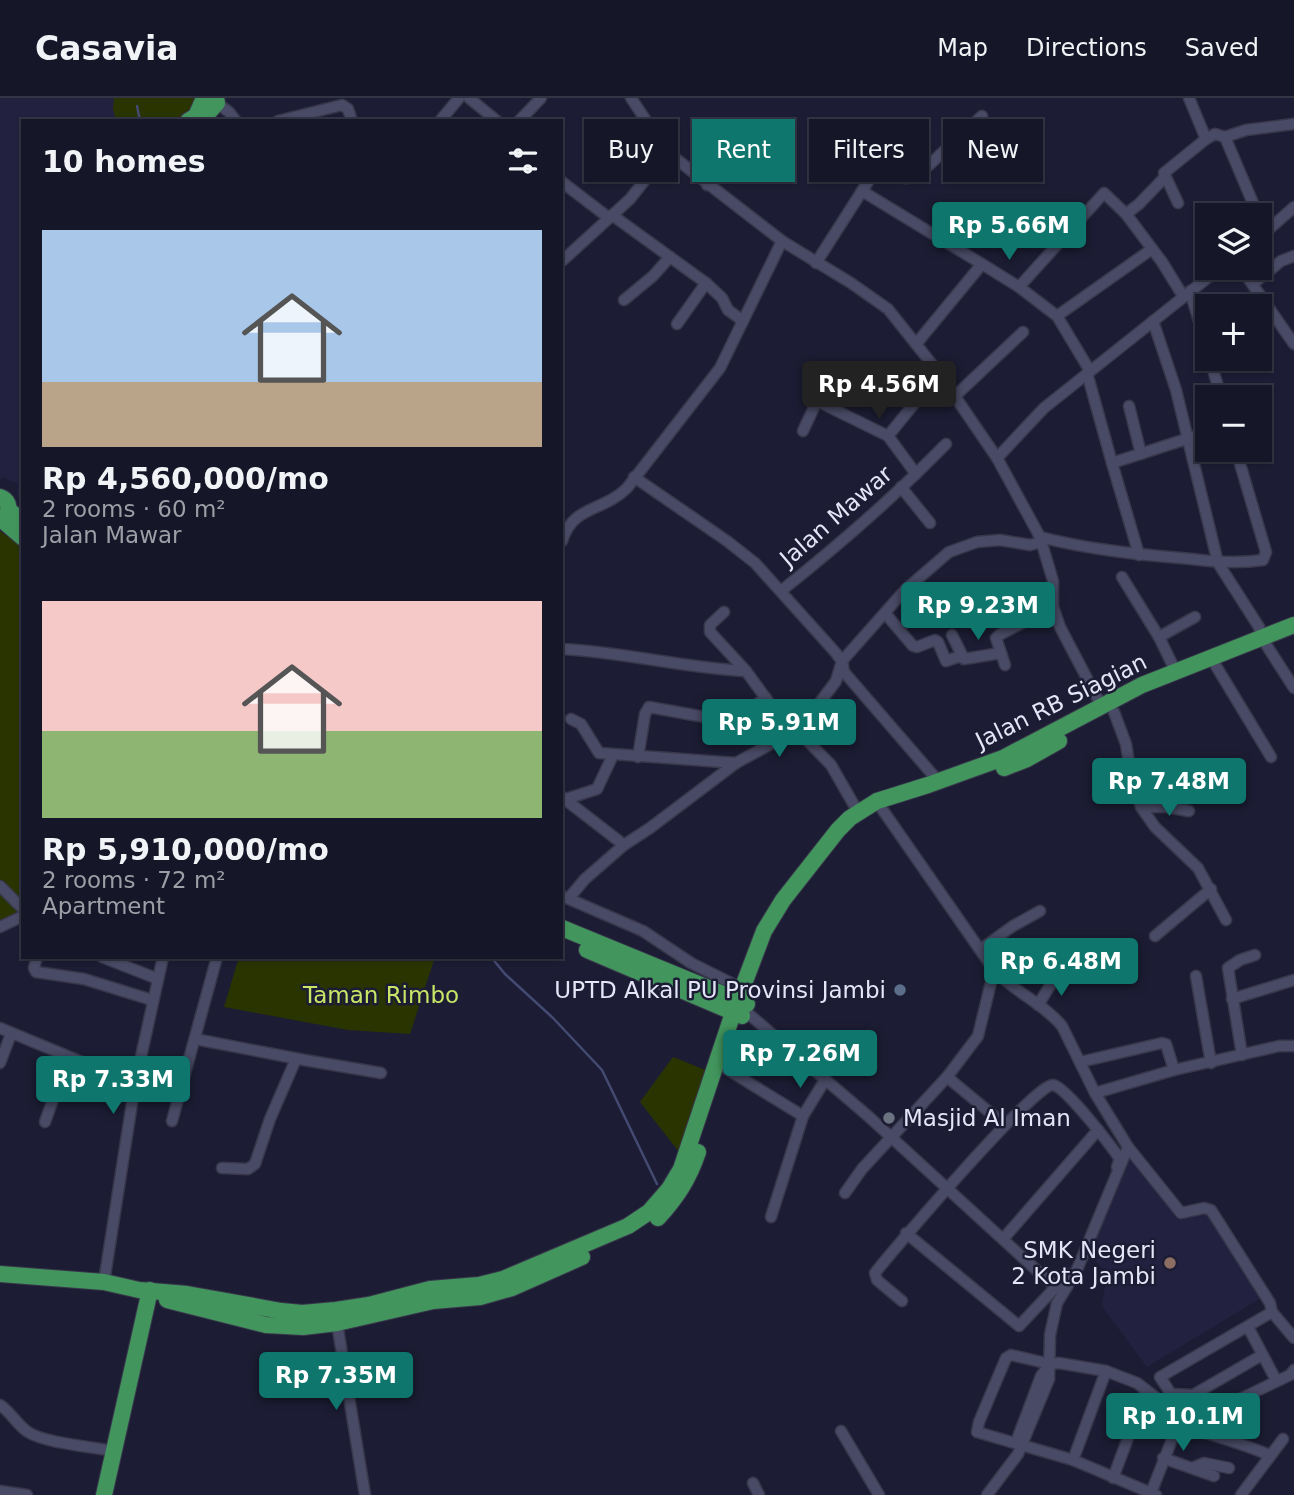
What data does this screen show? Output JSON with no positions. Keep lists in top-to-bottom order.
{
  "streets": {
    "highway": ["Jalan RB Siagian"],
    "street": ["Jalan Mawar"]
  },
  "parks": ["Taman Rimbo"],
  "places": ["UPTD Alkal PU Provinsi Jambi", "Masjid Al Iman", "SMK Negeri 2 Kota Jambi"],
  "page": {
    "header": "Casavia",
    "nav": ["Map", "Directions", "Saved"],
    "chip": [
      "Buy",
      "Rent",
      "Filters",
      "New"
    ],
    "heading": "10 homes",
    "price": [
      "Rp 5.66M",
      "Rp 4.56M",
      "Rp 9.23M",
      "Rp 5.91M",
      "Rp 7.48M",
      "Rp 6.48M",
      "Rp 7.26M",
      "Rp 7.33M",
      "Rp 7.35M",
      "Rp 10.1M"
    ],
    "map_buttons": ["+", "−"],
    "list": [
      {
        "name": "Rp 4,560,000/mo",
        "note": "2 rooms · 60 m² · Jalan Mawar"
      },
      {
        "name": "Rp 5,910,000/mo",
        "note": "2 rooms · 72 m² · Apartment"
      }
    ]
  }
}
